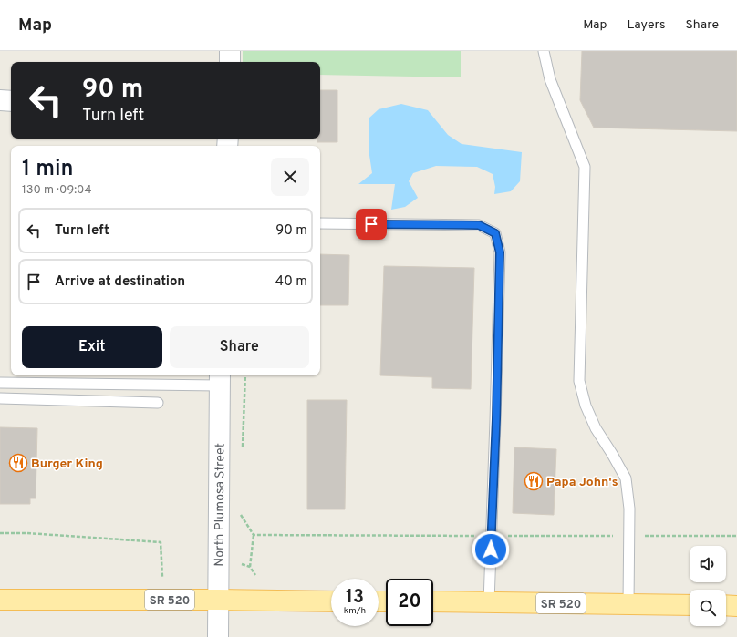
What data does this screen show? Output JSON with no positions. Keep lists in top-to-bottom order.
{
  "streets": {
    "main road": ["SR 520"],
    "street": ["North Plumosa Street"]
  },
  "crossings": [
    ["North Plumosa Street", "SR 520"]
  ],
  "places": {
    "restaurant": ["Burger King", "Papa John's"]
  },
  "page": {
    "header": "Map",
    "nav": ["Map", "Layers", "Share"],
    "turn": ["90 m", "Turn left"],
    "heading": ["1 min", "130 m · 09:04"],
    "list": [
      {
        "name": "Turn left",
        "value": "90 m"
      },
      {
        "name": "Arrive at destination",
        "value": "40 m"
      }
    ],
    "buttons": ["Exit", "Share"],
    "speed": "13 km/h",
    "limit": "20"
  }
}
